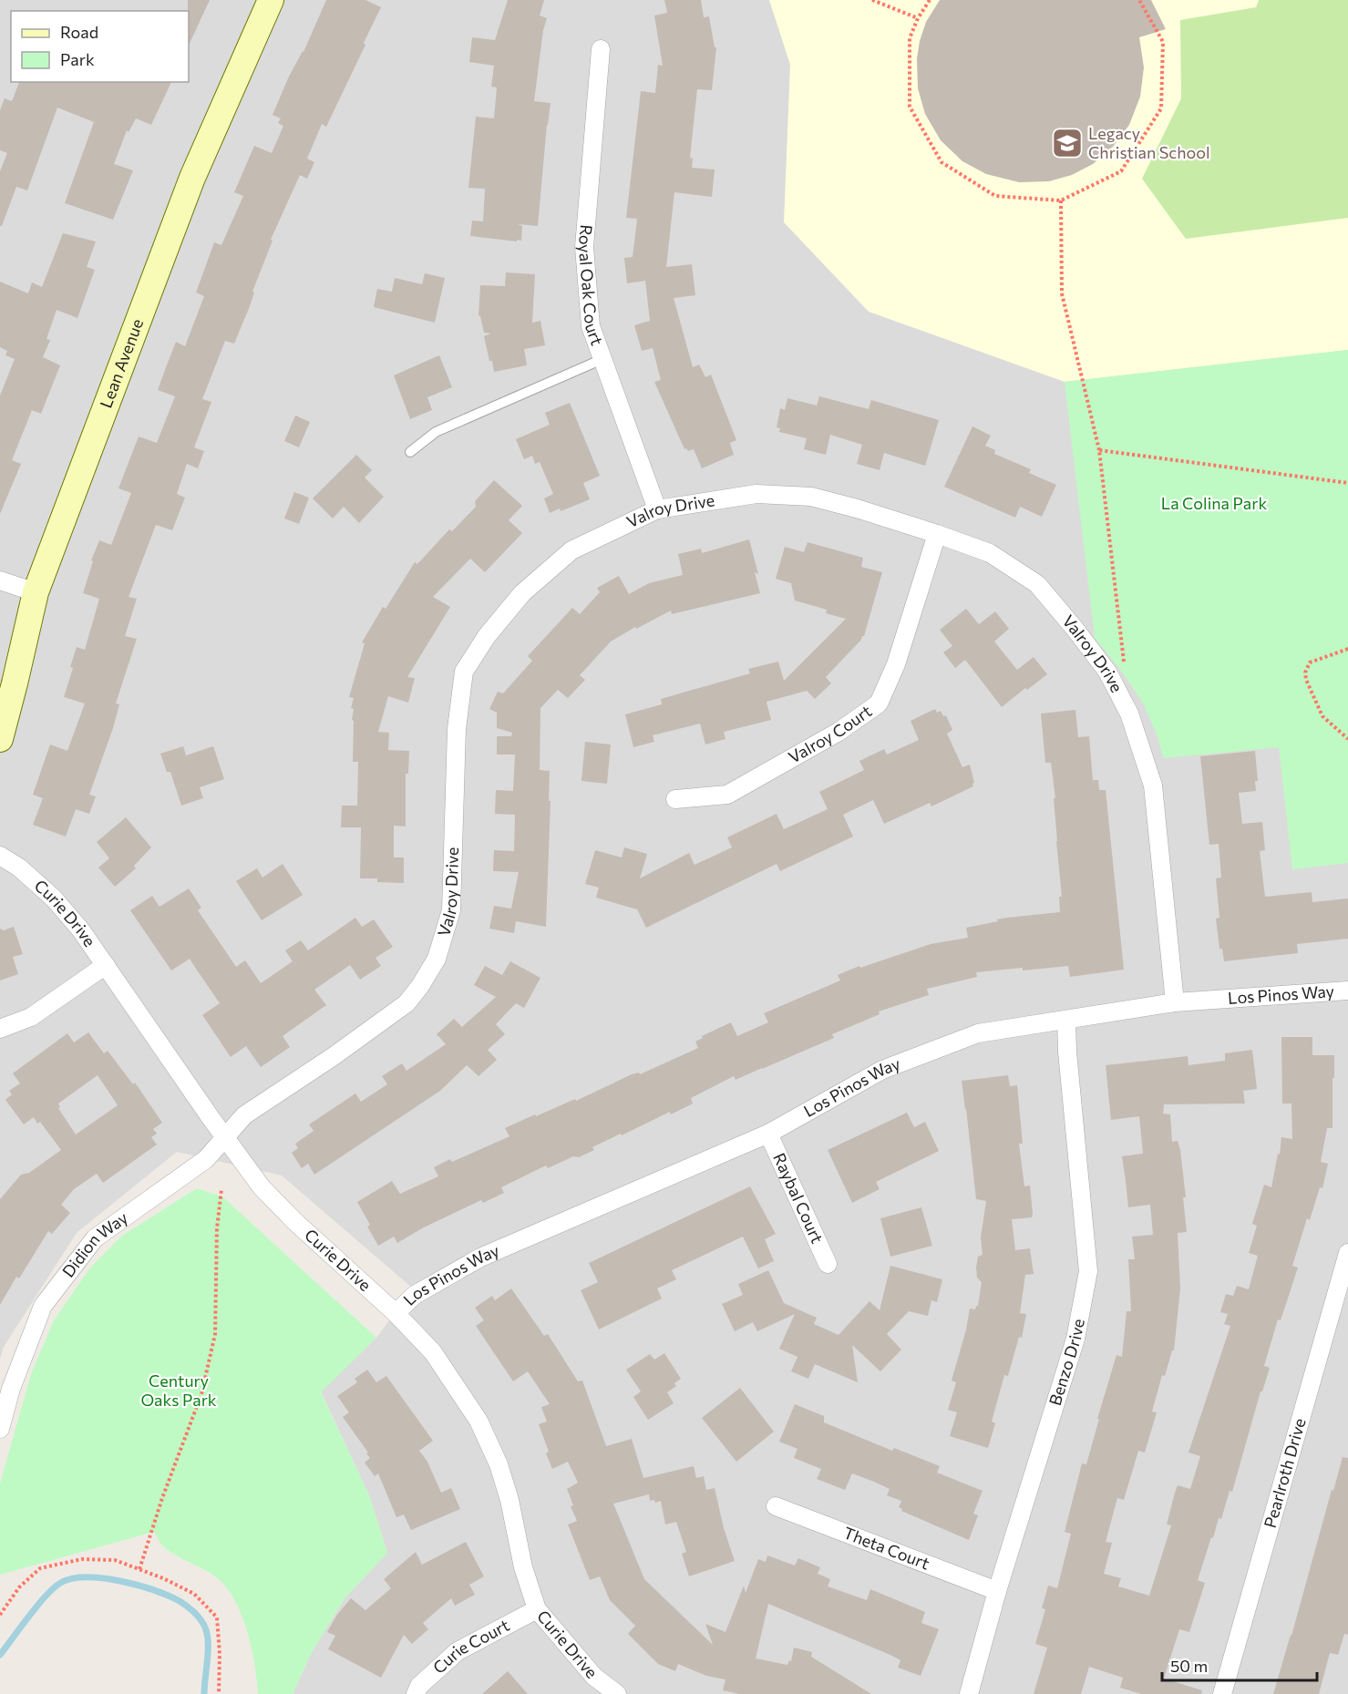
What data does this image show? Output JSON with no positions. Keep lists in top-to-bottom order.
{
  "streets": {
    "street": [
      "Royal Oak Court",
      "Lean Avenue",
      "Valroy Drive",
      "Valroy Court",
      "Curie Drive",
      "Los Pinos Way",
      "Raybal Court",
      "Didion Way",
      "Benzo Drive",
      "Pearlroth Drive",
      "Theta Court",
      "Curie Court"
    ]
  },
  "crossings": [
    ["Royal Oak Court", "Valroy Drive"],
    ["Valroy Drive", "Valroy Court"],
    ["Valroy Drive", "Curie Drive"],
    ["Valroy Drive", "Los Pinos Way"],
    ["Valroy Drive", "Didion Way"],
    ["Curie Drive", "Los Pinos Way"],
    ["Curie Drive", "Didion Way"],
    ["Curie Drive", "Curie Court"],
    ["Los Pinos Way", "Raybal Court"],
    ["Los Pinos Way", "Benzo Drive"],
    ["Benzo Drive", "Theta Court"]
  ],
  "parks": ["La Colina Park", "Century Oaks Park"],
  "places": {
    "school or university": ["Legacy Christian School"]
  },
  "legend": ["Road", "Park"],
  "scale_bar": "50 m"
}
